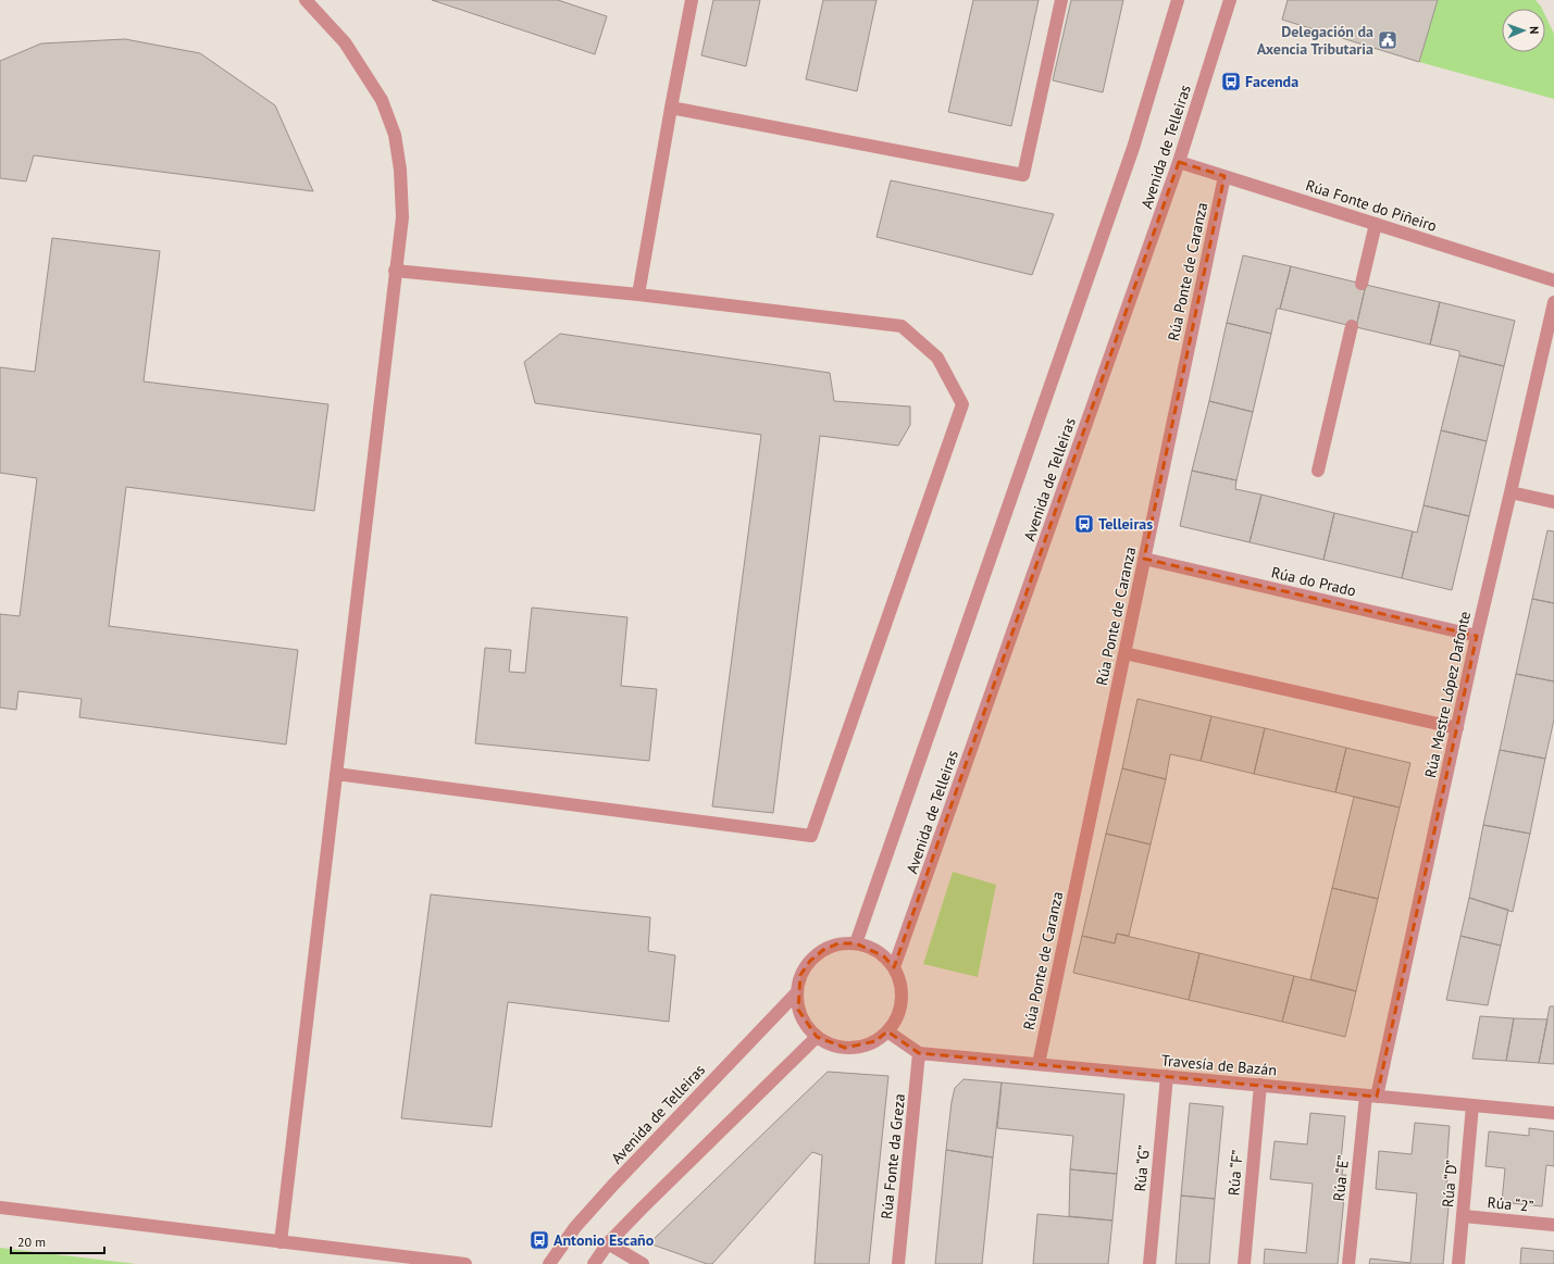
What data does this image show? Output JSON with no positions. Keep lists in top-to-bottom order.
{
  "streets": {
    "street": [
      "Avenida de Telleiras",
      "Rúa Fonte do Piñeiro",
      "Rúa Ponte de Caranza",
      "Rúa do Prado",
      "Rúa Mestre López Dafonte",
      "Travesía de Bazán",
      "Rúa Fonte da Greza",
      "Rúa “G”",
      "Rúa “F”",
      "Rúa “E”",
      "Rúa “D”",
      "Rúa “2”"
    ]
  },
  "crossings": [
    ["Avenida de Telleiras", "Rúa Fonte do Piñeiro"],
    ["Avenida de Telleiras", "Travesía de Bazán"],
    ["Rúa Fonte do Piñeiro", "Rúa Ponte de Caranza"],
    ["Rúa Ponte de Caranza", "Rúa do Prado"],
    ["Rúa Ponte de Caranza", "Travesía de Bazán"],
    ["Rúa do Prado", "Rúa Mestre López Dafonte"],
    ["Rúa Mestre López Dafonte", "Travesía de Bazán"],
    ["Rúa Mestre López Dafonte", "Rúa “E”"],
    ["Travesía de Bazán", "Rúa Fonte da Greza"],
    ["Travesía de Bazán", "Rúa “G”"],
    ["Travesía de Bazán", "Rúa “F”"],
    ["Travesía de Bazán", "Rúa “E”"],
    ["Travesía de Bazán", "Rúa “D”"],
    ["Rúa “D”", "Rúa “2”"]
  ],
  "places": {
    "public building": ["Delegación da Axencia Tributaria"],
    "bus stop": ["Facenda", "Telleiras", "Antonio Escaño"]
  },
  "scale_bar": "20 m",
  "north": "right"
}
